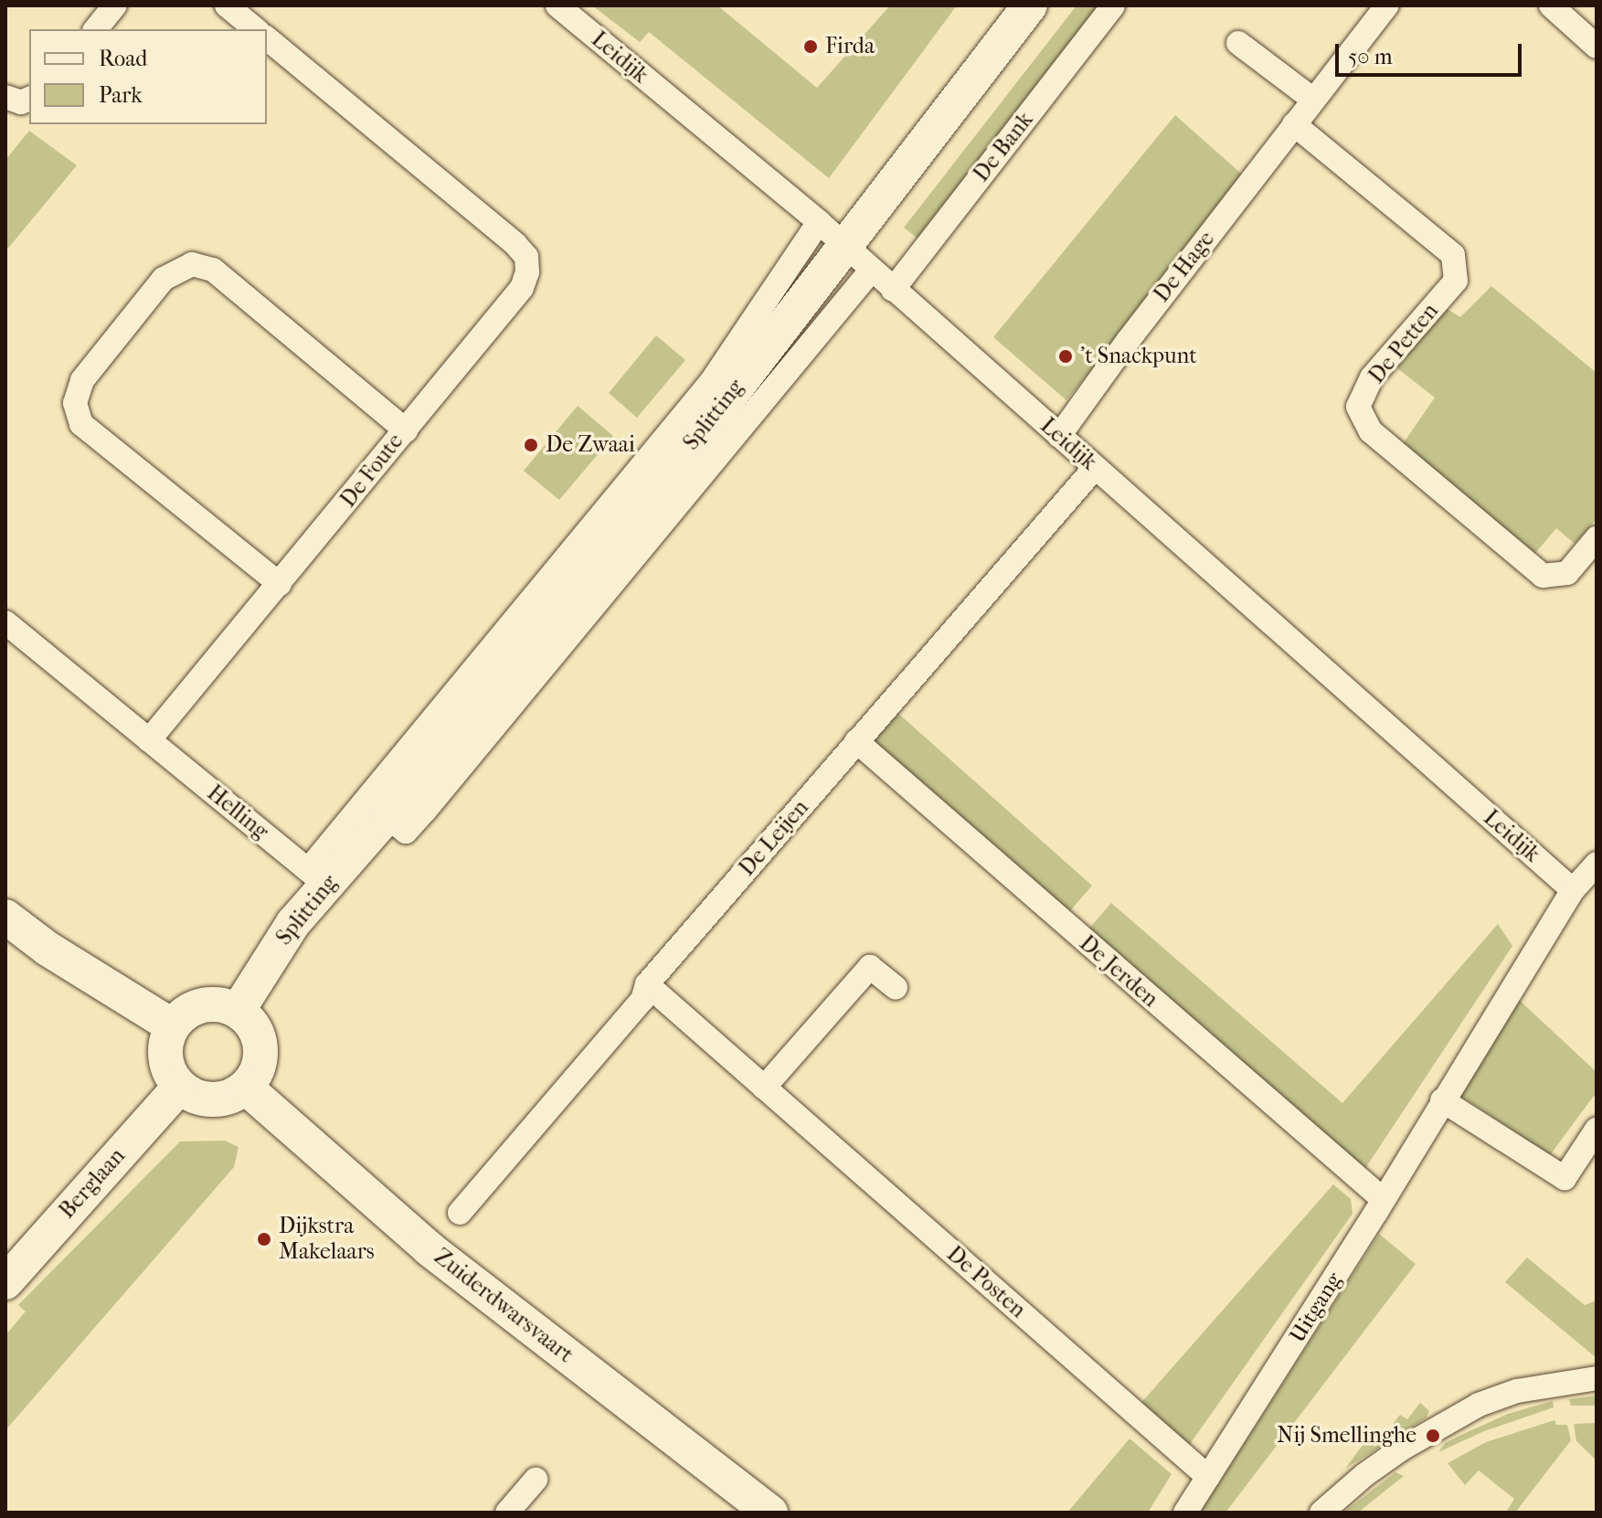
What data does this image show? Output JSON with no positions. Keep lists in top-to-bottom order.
{
  "streets": {
    "main road": ["Splitting", "Berglaan", "Zuiderdwarsvaart"],
    "street": [
      "Leidijk",
      "De Bank",
      "De Hage",
      "De Petten",
      "De Foute",
      "Helling",
      "De Leijen",
      "De Jerden",
      "De Posten",
      "Uitgang"
    ]
  },
  "crossings": [
    ["Leidijk", "De Bank"],
    ["Leidijk", "De Hage"],
    ["Leidijk", "Splitting"],
    ["Leidijk", "De Leijen"],
    ["Leidijk", "Uitgang"],
    ["De Hage", "De Petten"],
    ["Splitting", "Helling"],
    ["Splitting", "Berglaan"],
    ["Splitting", "Zuiderdwarsvaart"],
    ["De Leijen", "De Jerden"],
    ["De Leijen", "De Posten"],
    ["De Jerden", "Uitgang"],
    ["Berglaan", "Zuiderdwarsvaart"],
    ["De Posten", "Uitgang"]
  ],
  "places": [
    "Firda",
    "'t Snackpunt",
    "De Zwaai",
    "Dijkstra Makelaars",
    "Nij Smellinghe"
  ],
  "legend": ["Road", "Park"],
  "scale_bar": "50 m"
}
